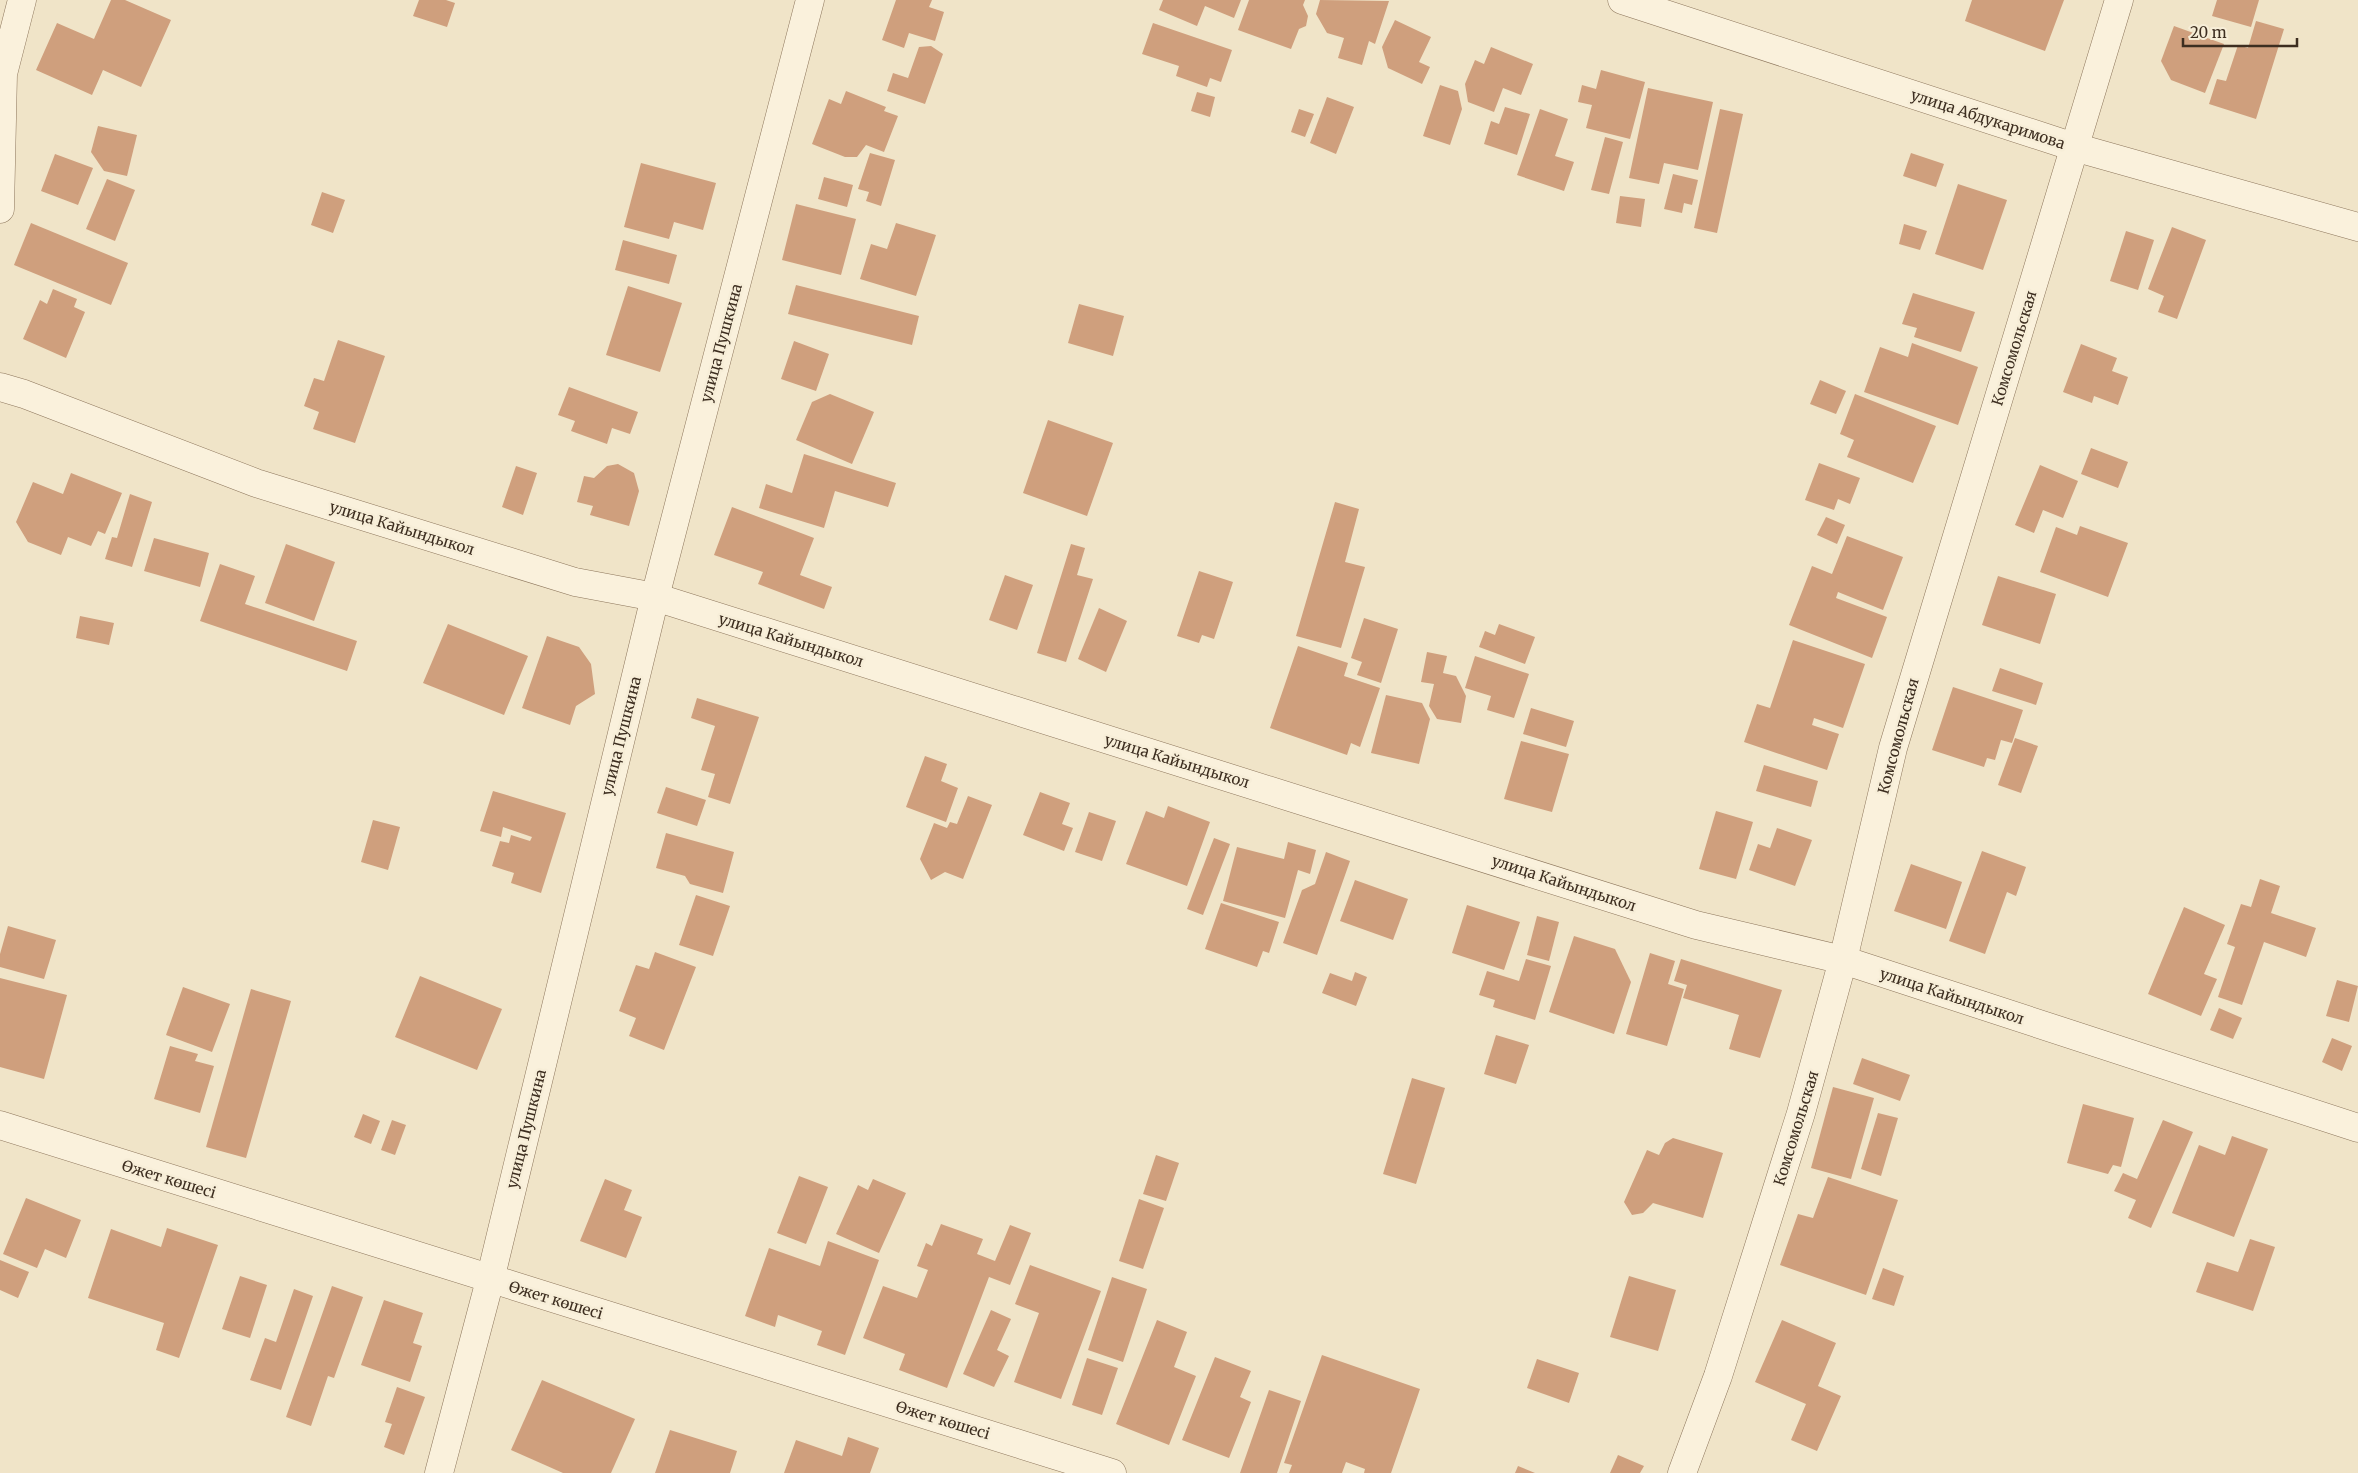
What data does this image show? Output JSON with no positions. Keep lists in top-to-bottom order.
{
  "streets": {
    "street": [
      "улица Абдукаримова",
      "улица Пушкина",
      "Комсомольская",
      "улица Кайындыкол",
      "Өжет көшесі"
    ]
  },
  "crossings": [
    ["улица Абдукаримова", "Комсомольская"],
    ["улица Пушкина", "улица Кайындыкол"],
    ["улица Пушкина", "Өжет көшесі"],
    ["Комсомольская", "улица Кайындыкол"]
  ],
  "scale_bar": "20 m"
}
